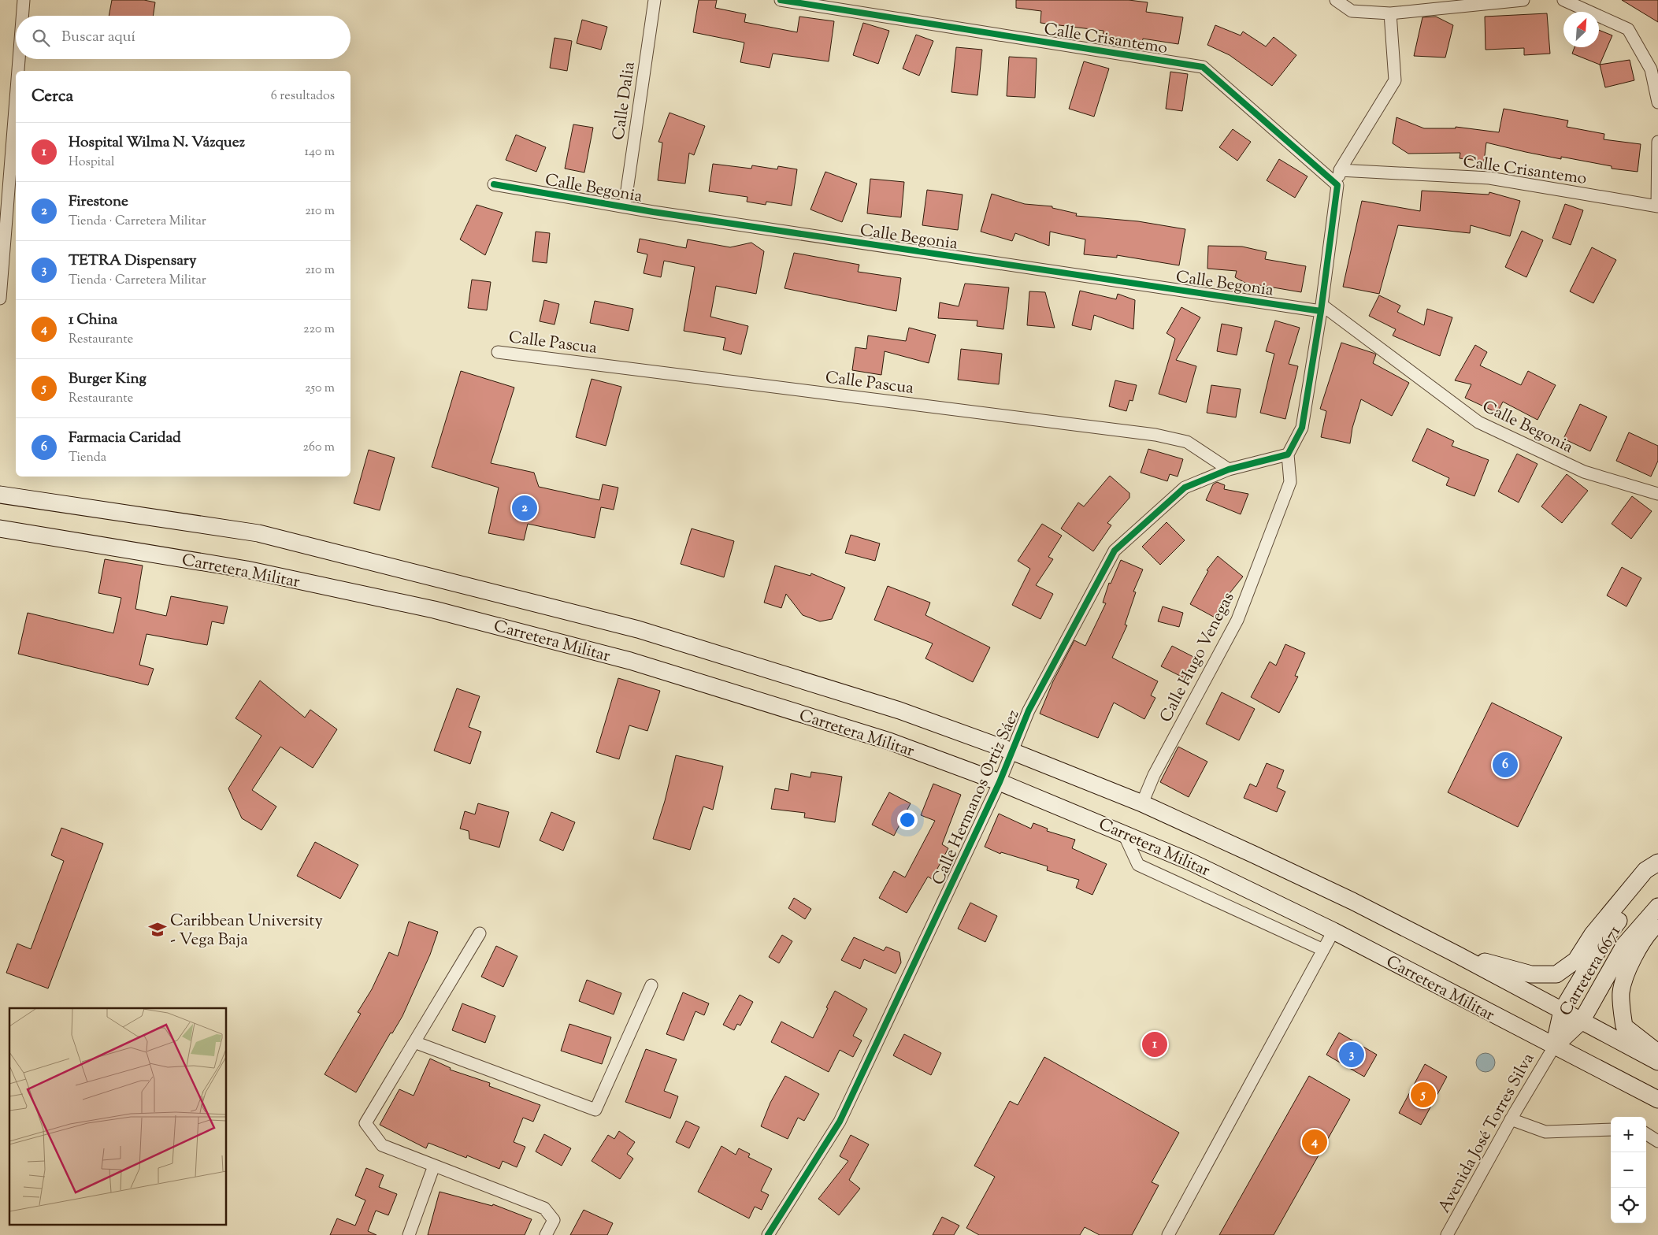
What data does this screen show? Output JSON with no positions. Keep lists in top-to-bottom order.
{
  "streets": {
    "main road": ["Carretera Militar", "Carretera 6671"],
    "street": [
      "Calle Crisantemo",
      "Calle Dalia",
      "Calle Begonia",
      "Calle Pascua",
      "Calle Hugo Venegas",
      "Calle Hermanos Ortiz Sáez",
      "Avenida José Torres Silva"
    ]
  },
  "crossings": [
    ["Calle Dalia", "Calle Begonia"],
    ["Calle Pascua", "Calle Hermanos Ortiz Sáez"],
    ["Carretera Militar", "Calle Hugo Venegas"],
    ["Carretera Militar", "Calle Hermanos Ortiz Sáez"],
    ["Carretera Militar", "Carretera 6671"],
    ["Carretera Militar", "Avenida José Torres Silva"],
    ["Calle Hugo Venegas", "Calle Hermanos Ortiz Sáez"],
    ["Carretera 6671", "Avenida José Torres Silva"]
  ],
  "places": {
    "school or university": ["Caribbean University - Vega Baja"]
  },
  "north": "top right",
  "page": {
    "search": "Buscar aquí",
    "heading": ["Cerca", "6 resultados"],
    "list": [
      {
        "mark": "1",
        "name": "Hospital Wilma N. Vázquez",
        "note": "Hospital",
        "value": "140 m"
      },
      {
        "mark": "2",
        "name": "Firestone",
        "note": "Tienda · Carretera Militar",
        "value": "210 m"
      },
      {
        "mark": "3",
        "name": "TETRA Dispensary",
        "note": "Tienda · Carretera Militar",
        "value": "210 m"
      },
      {
        "mark": "4",
        "name": "1 China",
        "note": "Restaurante",
        "value": "220 m"
      },
      {
        "mark": "5",
        "name": "Burger King",
        "note": "Restaurante",
        "value": "250 m"
      },
      {
        "mark": "6",
        "name": "Farmacia Caridad",
        "note": "Tienda",
        "value": "260 m"
      }
    ],
    "pins": [
      "2",
      "6",
      "1",
      "3",
      "5",
      "4"
    ],
    "map_buttons": ["+", "−"]
  }
}
